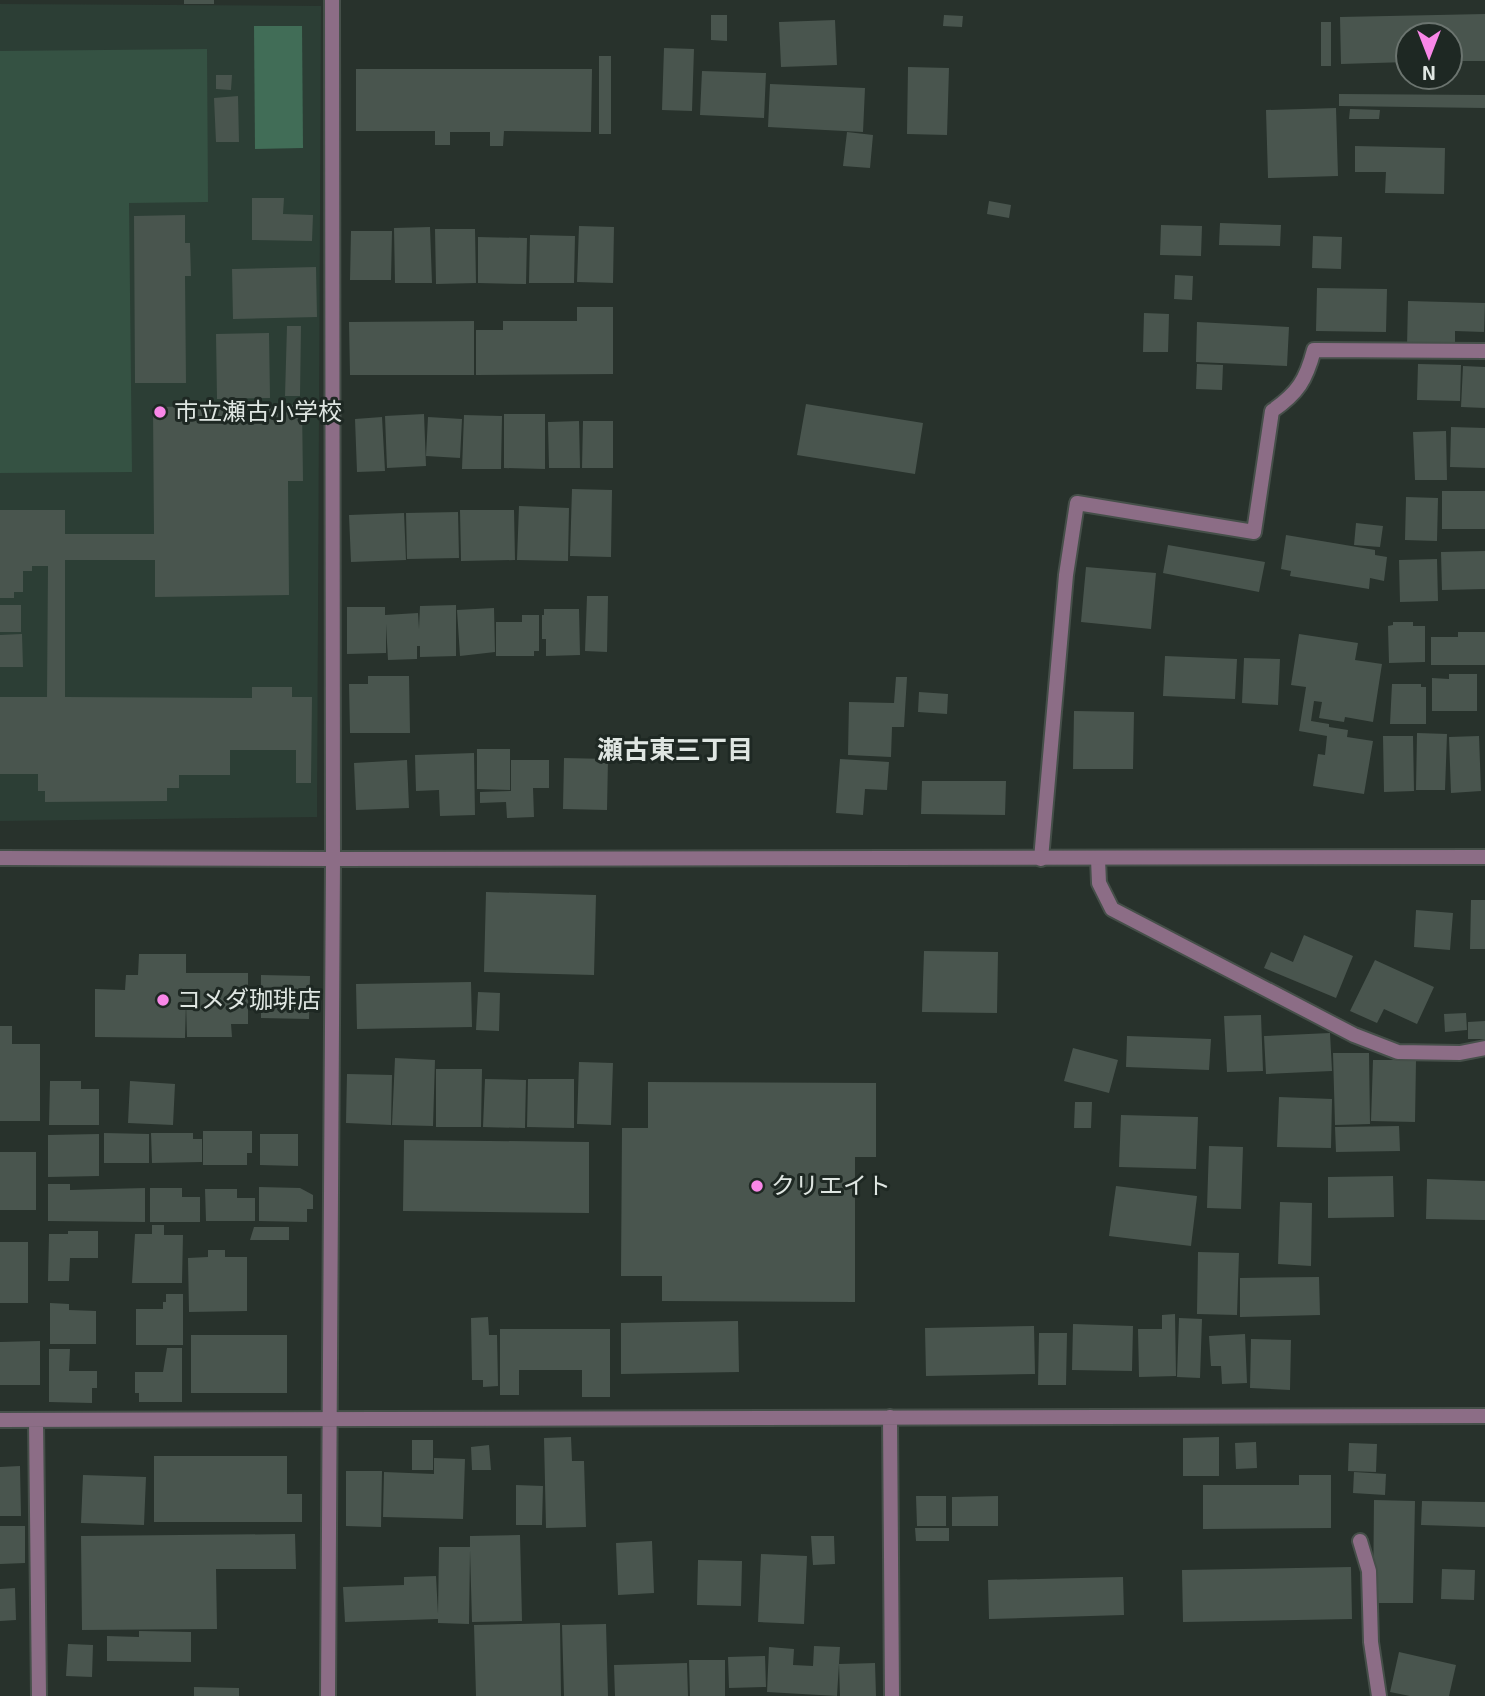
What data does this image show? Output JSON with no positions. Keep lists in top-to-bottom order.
{
  "districts": ["瀬古東三丁目"],
  "places": ["市立瀬古小学校", "コメダ珈琲店", "クリエイト"],
  "north": "bottom"
}
